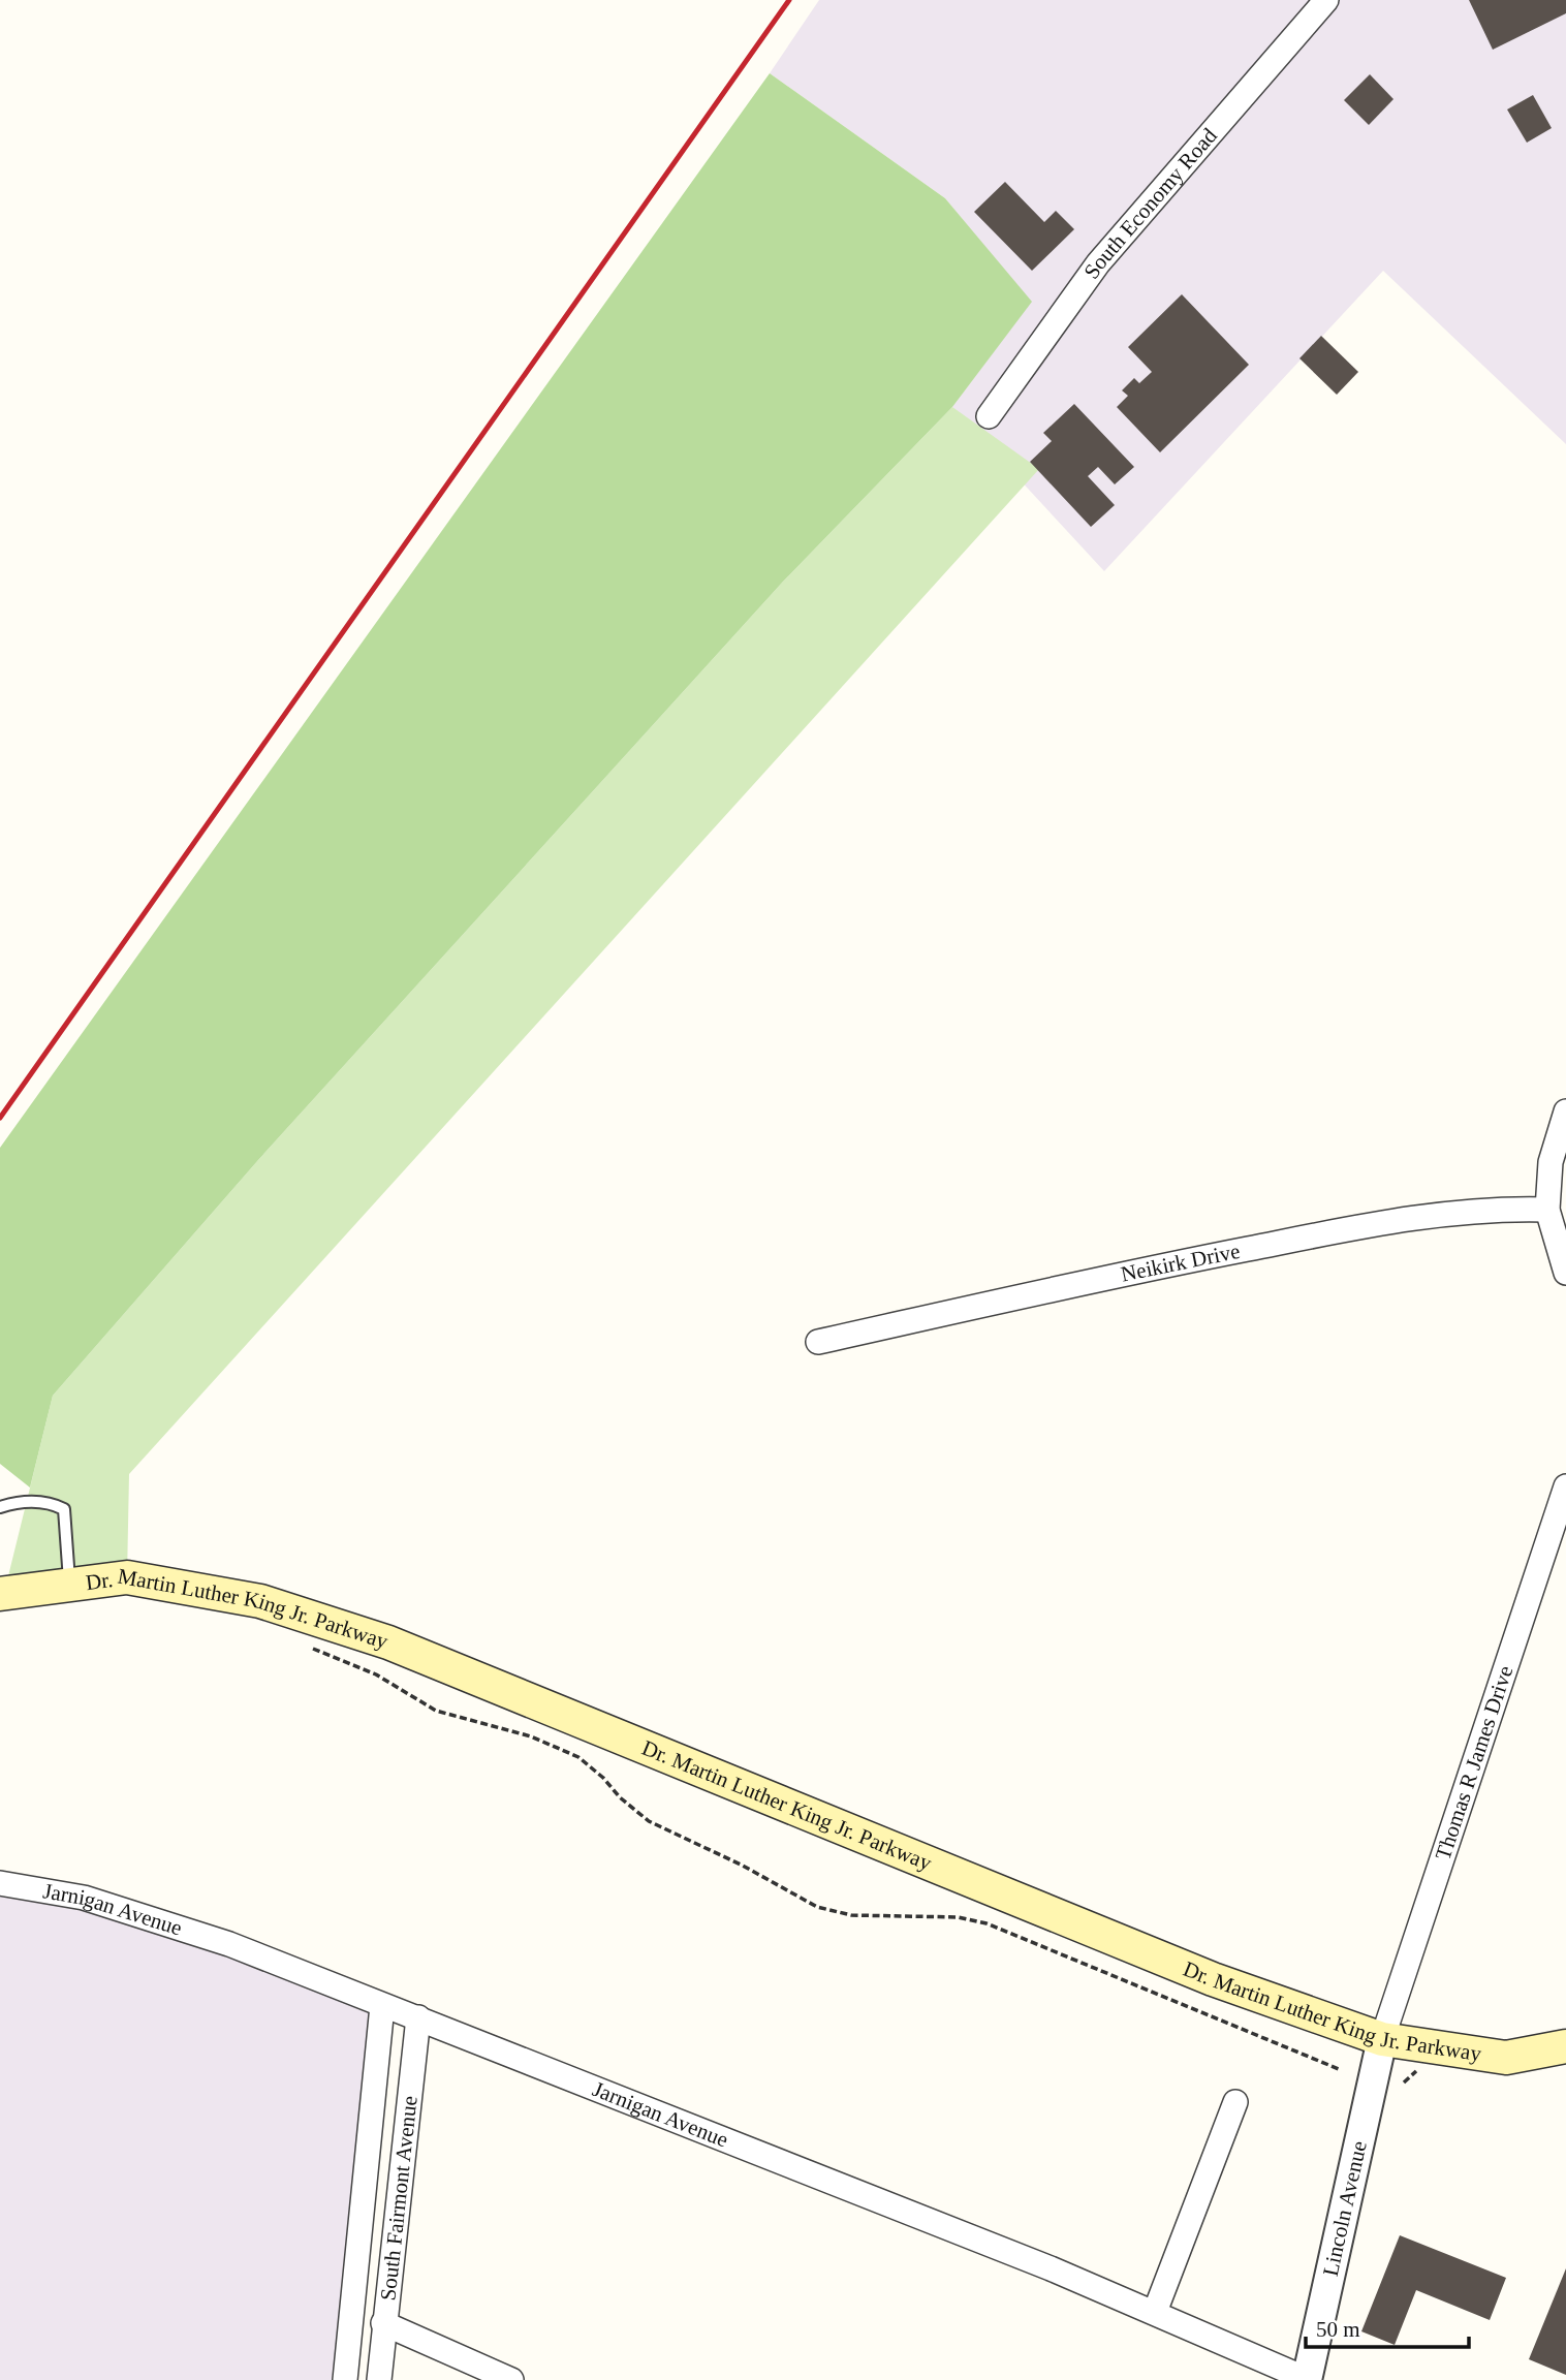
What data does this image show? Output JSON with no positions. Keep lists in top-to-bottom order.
{
  "streets": {
    "main road": ["Dr. Martin Luther King Jr. Parkway"],
    "street": [
      "South Economy Road",
      "Neikirk Drive",
      "Thomas R James Drive",
      "Jarnigan Avenue",
      "South Fairmont Avenue",
      "Lincoln Avenue"
    ]
  },
  "crossings": [
    ["Dr. Martin Luther King Jr. Parkway", "Thomas R James Drive"],
    ["Dr. Martin Luther King Jr. Parkway", "Lincoln Avenue"],
    ["Thomas R James Drive", "Lincoln Avenue"],
    ["Jarnigan Avenue", "South Fairmont Avenue"],
    ["Jarnigan Avenue", "Lincoln Avenue"]
  ],
  "scale_bar": "50 m"
}
